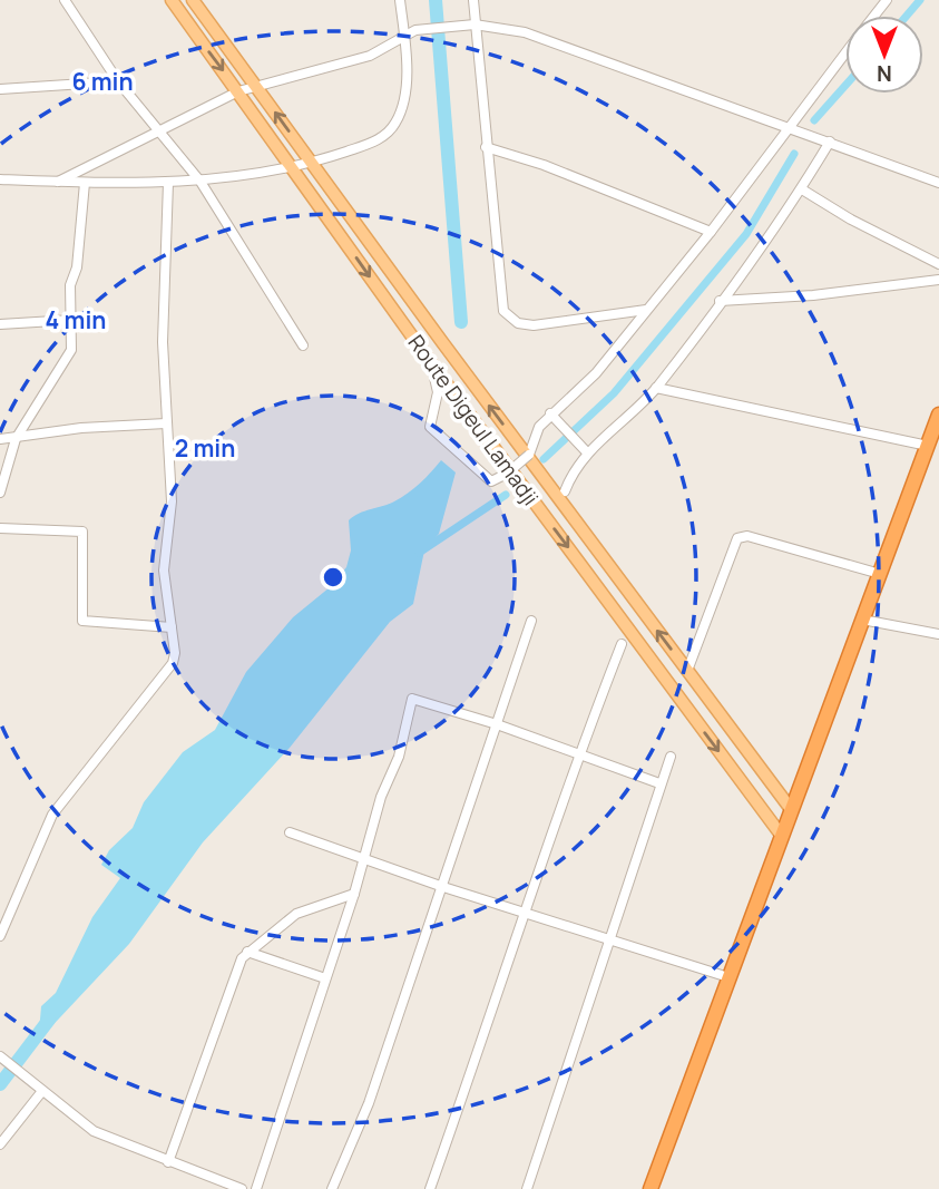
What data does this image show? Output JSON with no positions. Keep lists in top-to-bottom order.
{
  "streets": {
    "main road": ["Route Digeul Lamadji"]
  },
  "north": "bottom",
  "rings": ["6 min", "4 min", "2 min"]
}
